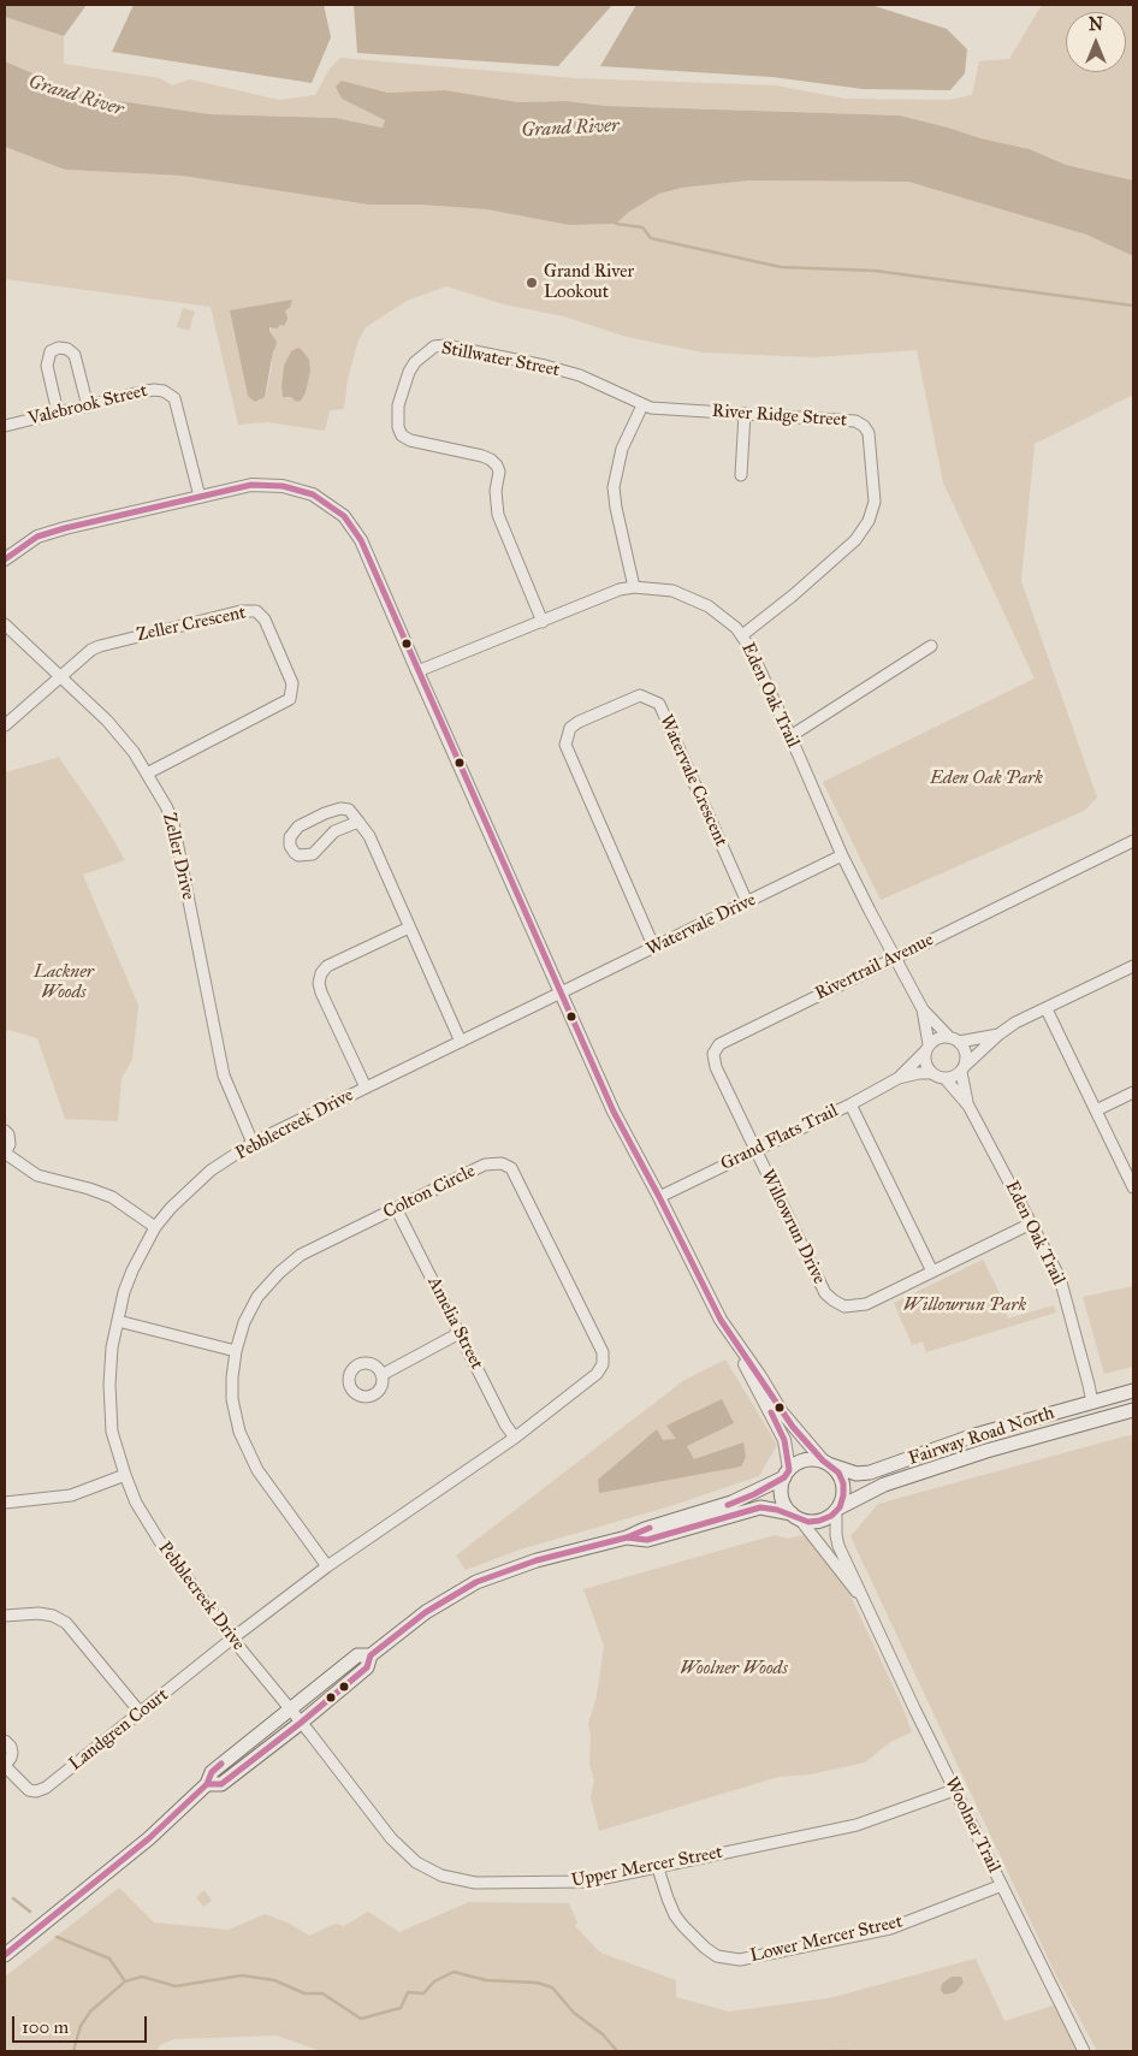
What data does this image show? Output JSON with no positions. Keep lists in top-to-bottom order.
{
  "streets": {
    "main road": ["Fairway Road North"],
    "street": [
      "Stillwater Street",
      "Valebrook Street",
      "River Ridge Street",
      "Zeller Crescent",
      "Eden Oak Trail",
      "Watervale Crescent",
      "Zeller Drive",
      "Watervale Drive",
      "Rivertrail Avenue",
      "Pebblecreek Drive",
      "Grand Flats Trail",
      "Colton Circle",
      "Willowrun Drive",
      "Amelia Street",
      "Landgren Court",
      "Woolner Trail",
      "Upper Mercer Street",
      "Lower Mercer Street"
    ]
  },
  "crossings": [
    ["Stillwater Street", "River Ridge Street"],
    ["Stillwater Street", "Eden Oak Trail"],
    ["River Ridge Street", "Eden Oak Trail"],
    ["Zeller Crescent", "Zeller Drive"],
    ["Eden Oak Trail", "Watervale Drive"],
    ["Eden Oak Trail", "Rivertrail Avenue"],
    ["Eden Oak Trail", "Grand Flats Trail"],
    ["Eden Oak Trail", "Willowrun Drive"],
    ["Eden Oak Trail", "Fairway Road North"],
    ["Watervale Crescent", "Watervale Drive"],
    ["Zeller Drive", "Pebblecreek Drive"],
    ["Watervale Drive", "Pebblecreek Drive"],
    ["Rivertrail Avenue", "Grand Flats Trail"],
    ["Rivertrail Avenue", "Willowrun Drive"],
    ["Pebblecreek Drive", "Colton Circle"],
    ["Pebblecreek Drive", "Landgren Court"],
    ["Pebblecreek Drive", "Upper Mercer Street"],
    ["Grand Flats Trail", "Willowrun Drive"],
    ["Colton Circle", "Amelia Street"],
    ["Colton Circle", "Landgren Court"],
    ["Fairway Road North", "Woolner Trail"],
    ["Woolner Trail", "Upper Mercer Street"],
    ["Woolner Trail", "Lower Mercer Street"],
    ["Upper Mercer Street", "Lower Mercer Street"]
  ],
  "water": ["Grand River"],
  "parks": [
    "Eden Oak Park",
    "Lackner Woods",
    "Willowrun Park",
    "Woolner Woods"
  ],
  "places": ["Grand River Lookout"],
  "scale_bar": "100 m",
  "north": "top"
}
